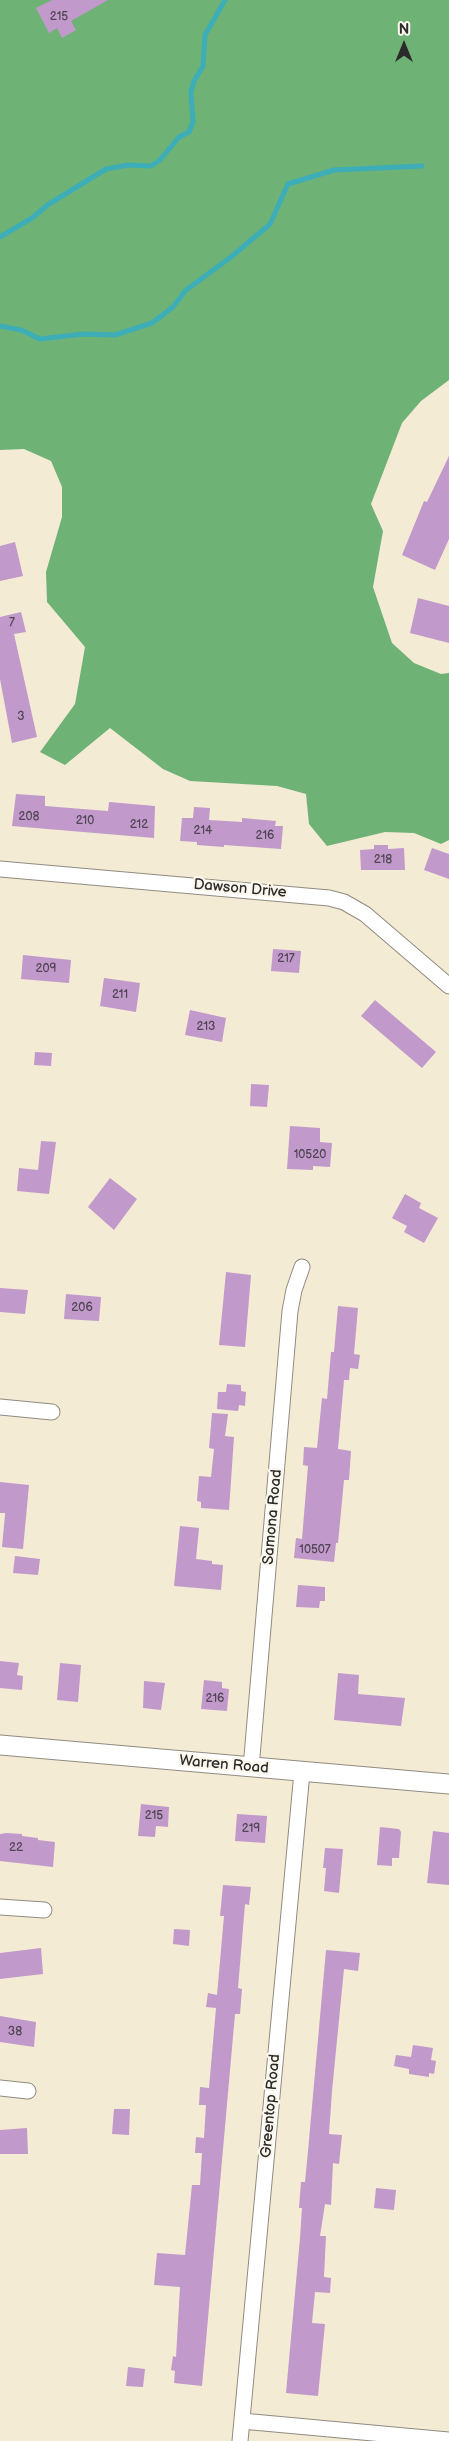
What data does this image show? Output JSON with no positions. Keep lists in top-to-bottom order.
{
  "streets": {
    "street": [
      "Dawson Drive",
      "Samona Road",
      "Warren Road",
      "Greentop Road"
    ]
  },
  "crossings": [
    ["Samona Road", "Warren Road"],
    ["Warren Road", "Greentop Road"]
  ],
  "house_numbers": [
    "215",
    "7",
    "3",
    "208",
    "210",
    "212",
    "214",
    "216",
    "218",
    "217",
    "209",
    "211",
    "213",
    "10520",
    "206",
    "10507",
    "216",
    "215",
    "219",
    "22",
    "38"
  ],
  "north": "top"
}
